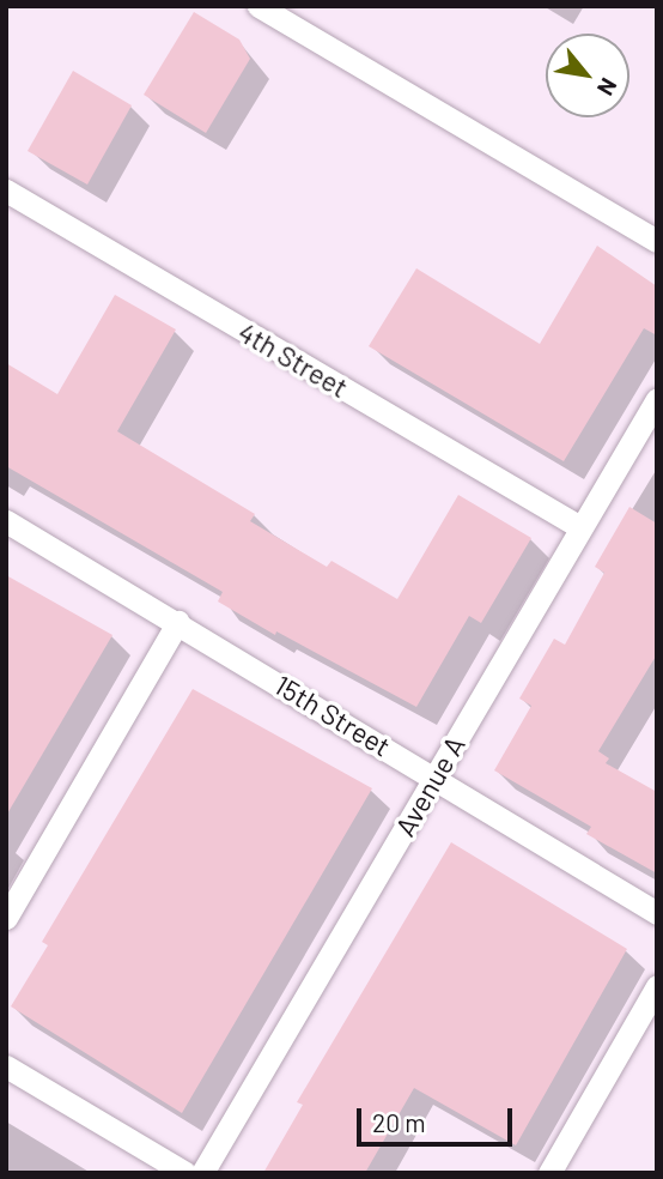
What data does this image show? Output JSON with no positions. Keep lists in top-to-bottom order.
{
  "streets": {
    "lane": ["4th Street", "15th Street", "Avenue A"]
  },
  "crossings": [
    ["4th Street", "Avenue A"],
    ["15th Street", "Avenue A"]
  ],
  "scale_bar": "20 m",
  "north": "bottom right"
}
